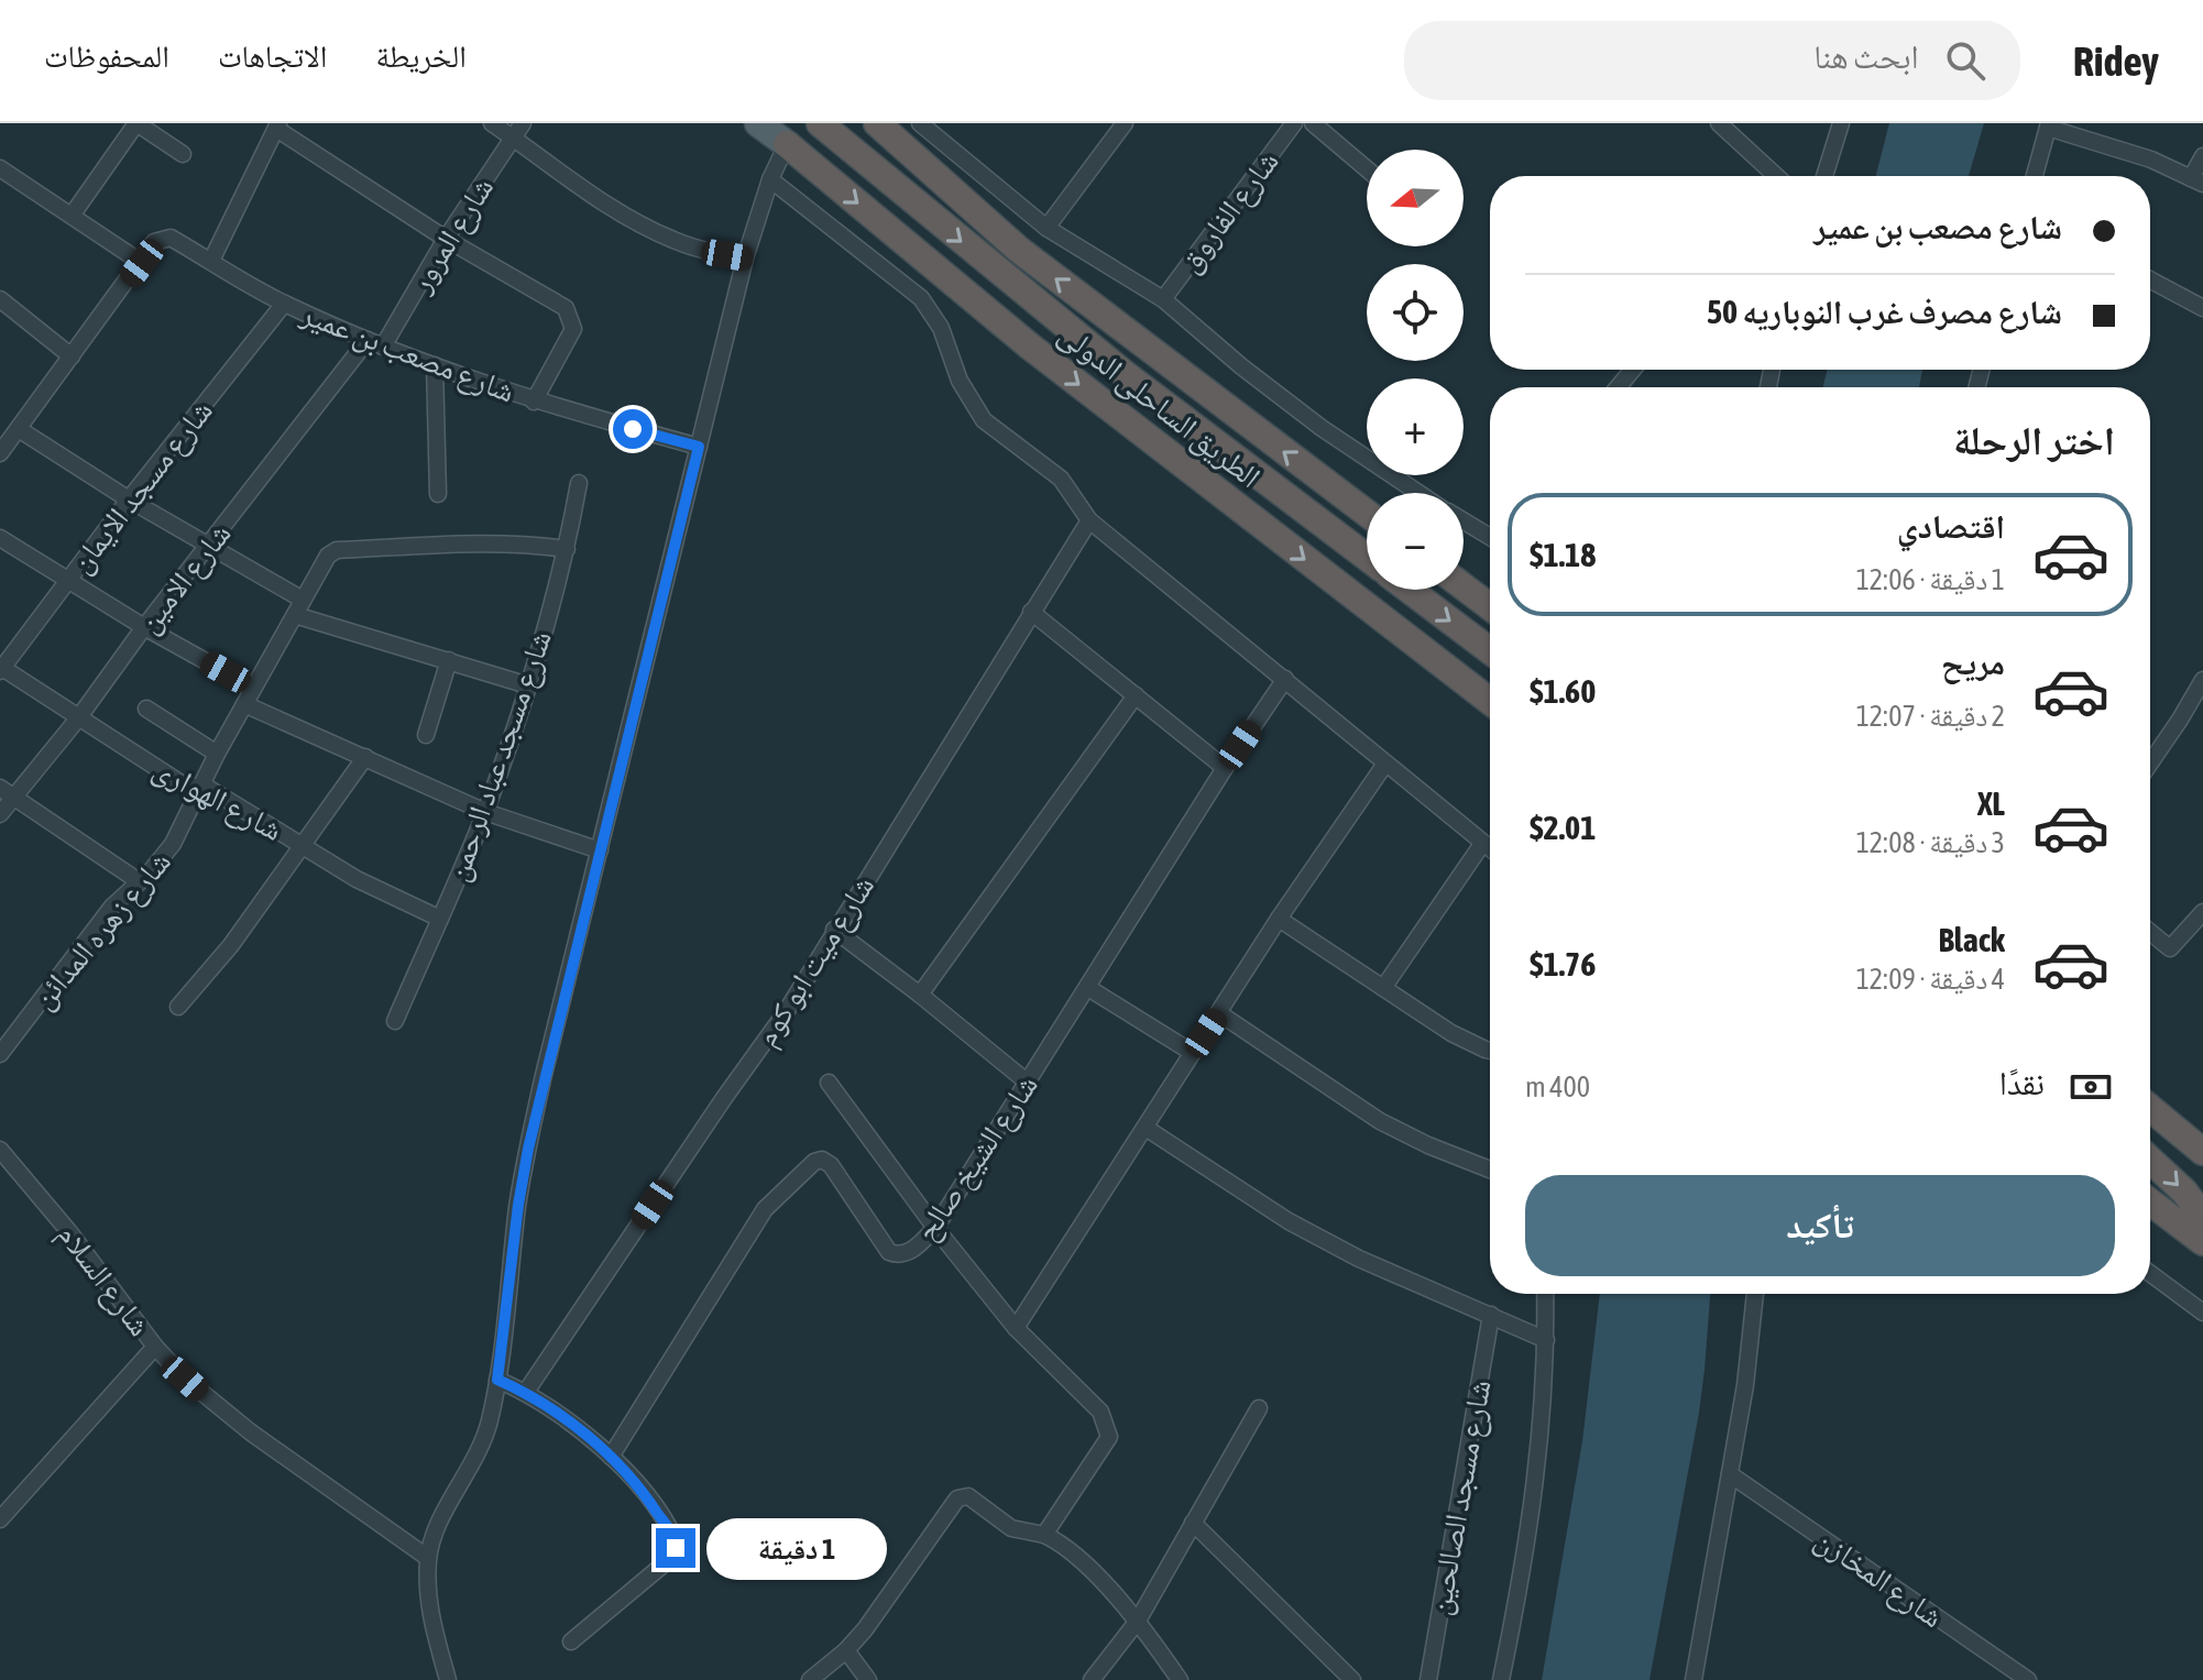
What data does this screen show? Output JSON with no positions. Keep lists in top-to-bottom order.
{
  "streets": {
    "highway": ["الطريق الساحلى الدولى"],
    "street": [
      "شارع الفاروق",
      "شارع المرور",
      "شارع مصعب بن عمير",
      "شارع مسجد الايمان",
      "شارع الامين",
      "شارع مسجد عباد الرحمن",
      "شارع الهوارى",
      "شارع زهره المدائن",
      "شارع ميت ابو كوم",
      "شارع الشيخ صالح",
      "شارع السلام",
      "شارع مسجد الصالحين",
      "شارع المخازن"
    ]
  },
  "crossings": [
    ["شارع المرور", "شارع مصعب بن عمير"],
    ["شارع المرور", "شارع الامين"],
    ["شارع مصعب بن عمير", "شارع مسجد الايمان"],
    ["شارع مصعب بن عمير", "شارع الامين"],
    ["شارع مسجد الايمان", "شارع الهوارى"],
    ["شارع الامين", "شارع الهوارى"],
    ["شارع مسجد عباد الرحمن", "شارع الهوارى"],
    ["شارع مسجد عباد الرحمن", "شارع زهره المدائن"],
    ["شارع الهوارى", "شارع زهره المدائن"]
  ],
  "north": "left",
  "page": {
    "header": "Ridey",
    "search": "ابحث هنا",
    "nav": ["الخريطة", "الاتجاهات", "المحفوظات"],
    "map_buttons": ["+", "−"],
    "banner": ["شارع مصعب بن عمير", "شارع مصرف غرب النوباريه 50"],
    "heading": "اختر الرحلة",
    "list": [
      {
        "name": "اقتصادي",
        "note": "1 دقيقة · 12:06",
        "value": "$1.18"
      },
      {
        "name": "مريح",
        "note": "2 دقيقة · 12:07",
        "value": "$1.60"
      },
      {
        "name": "XL",
        "note": "3 دقيقة · 12:08",
        "value": "$2.01"
      },
      {
        "name": "Black",
        "note": "4 دقيقة · 12:09",
        "value": "$1.76"
      }
    ],
    "pay": ["نقدًا", "400 m"],
    "buttons": "تأكيد",
    "bubble": "1 دقيقة"
  }
}
